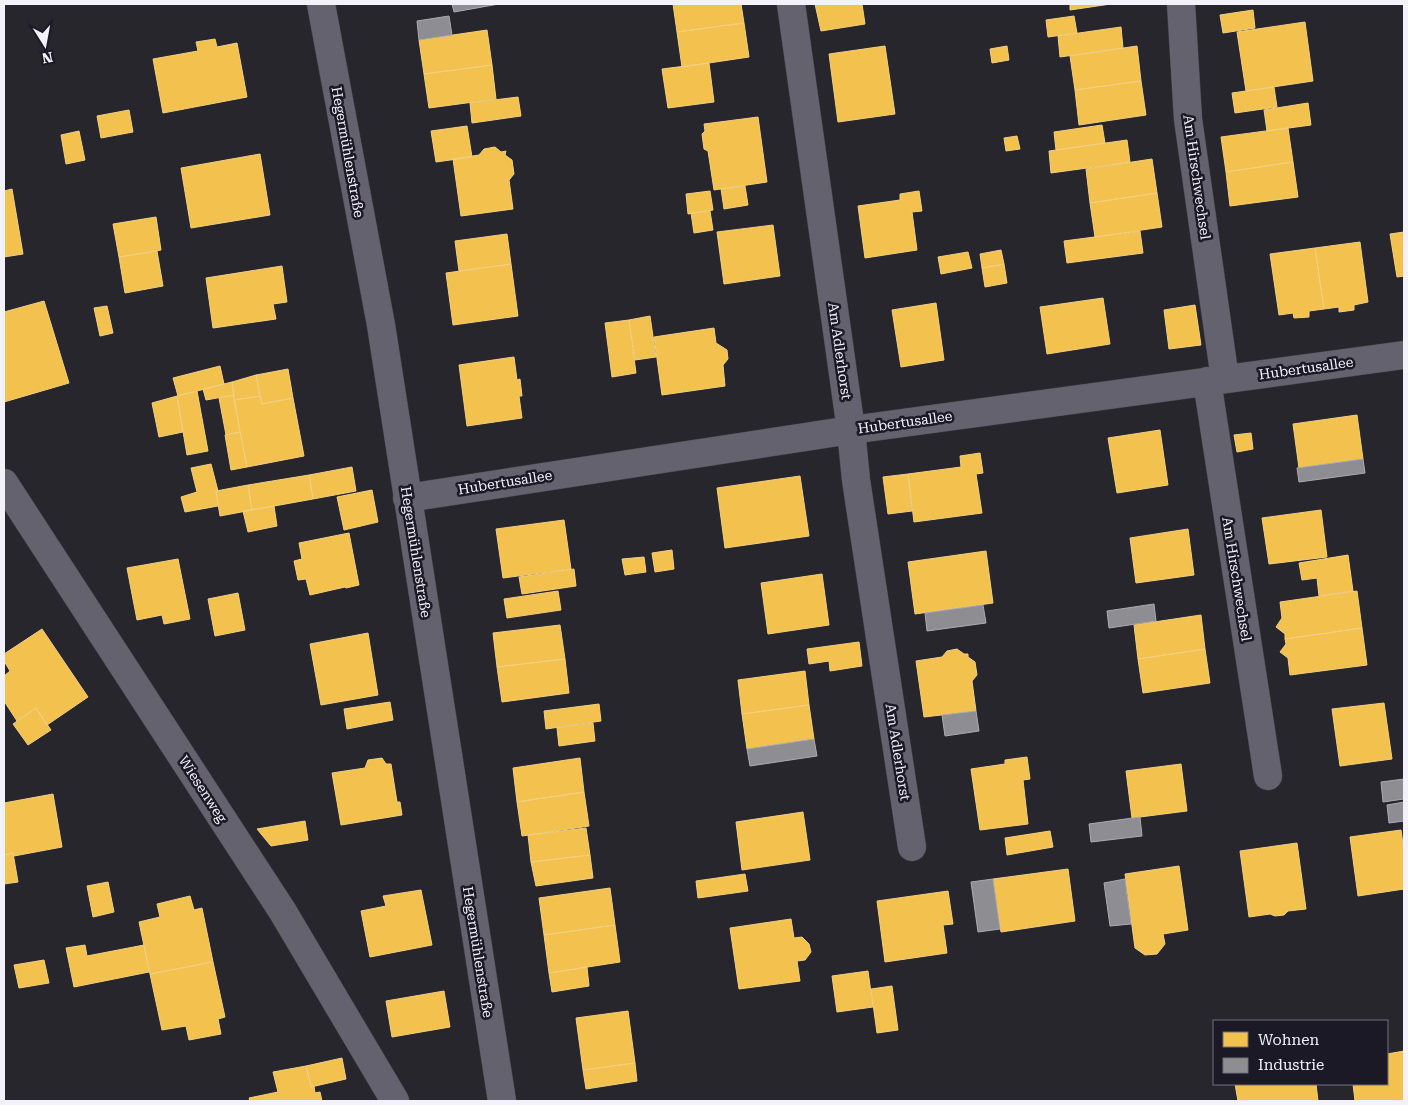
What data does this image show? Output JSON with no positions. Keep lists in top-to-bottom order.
{
  "streets": {
    "street": [
      "Hegermühlenstraße",
      "Am Hirschwechsel",
      "Am Adlerhorst",
      "Hubertusallee",
      "Wiesenweg"
    ]
  },
  "crossings": [
    ["Hegermühlenstraße", "Hubertusallee"],
    ["Am Hirschwechsel", "Hubertusallee"],
    ["Am Adlerhorst", "Hubertusallee"]
  ],
  "legend": ["Wohnen", "Industrie"],
  "north": "bottom"
}
